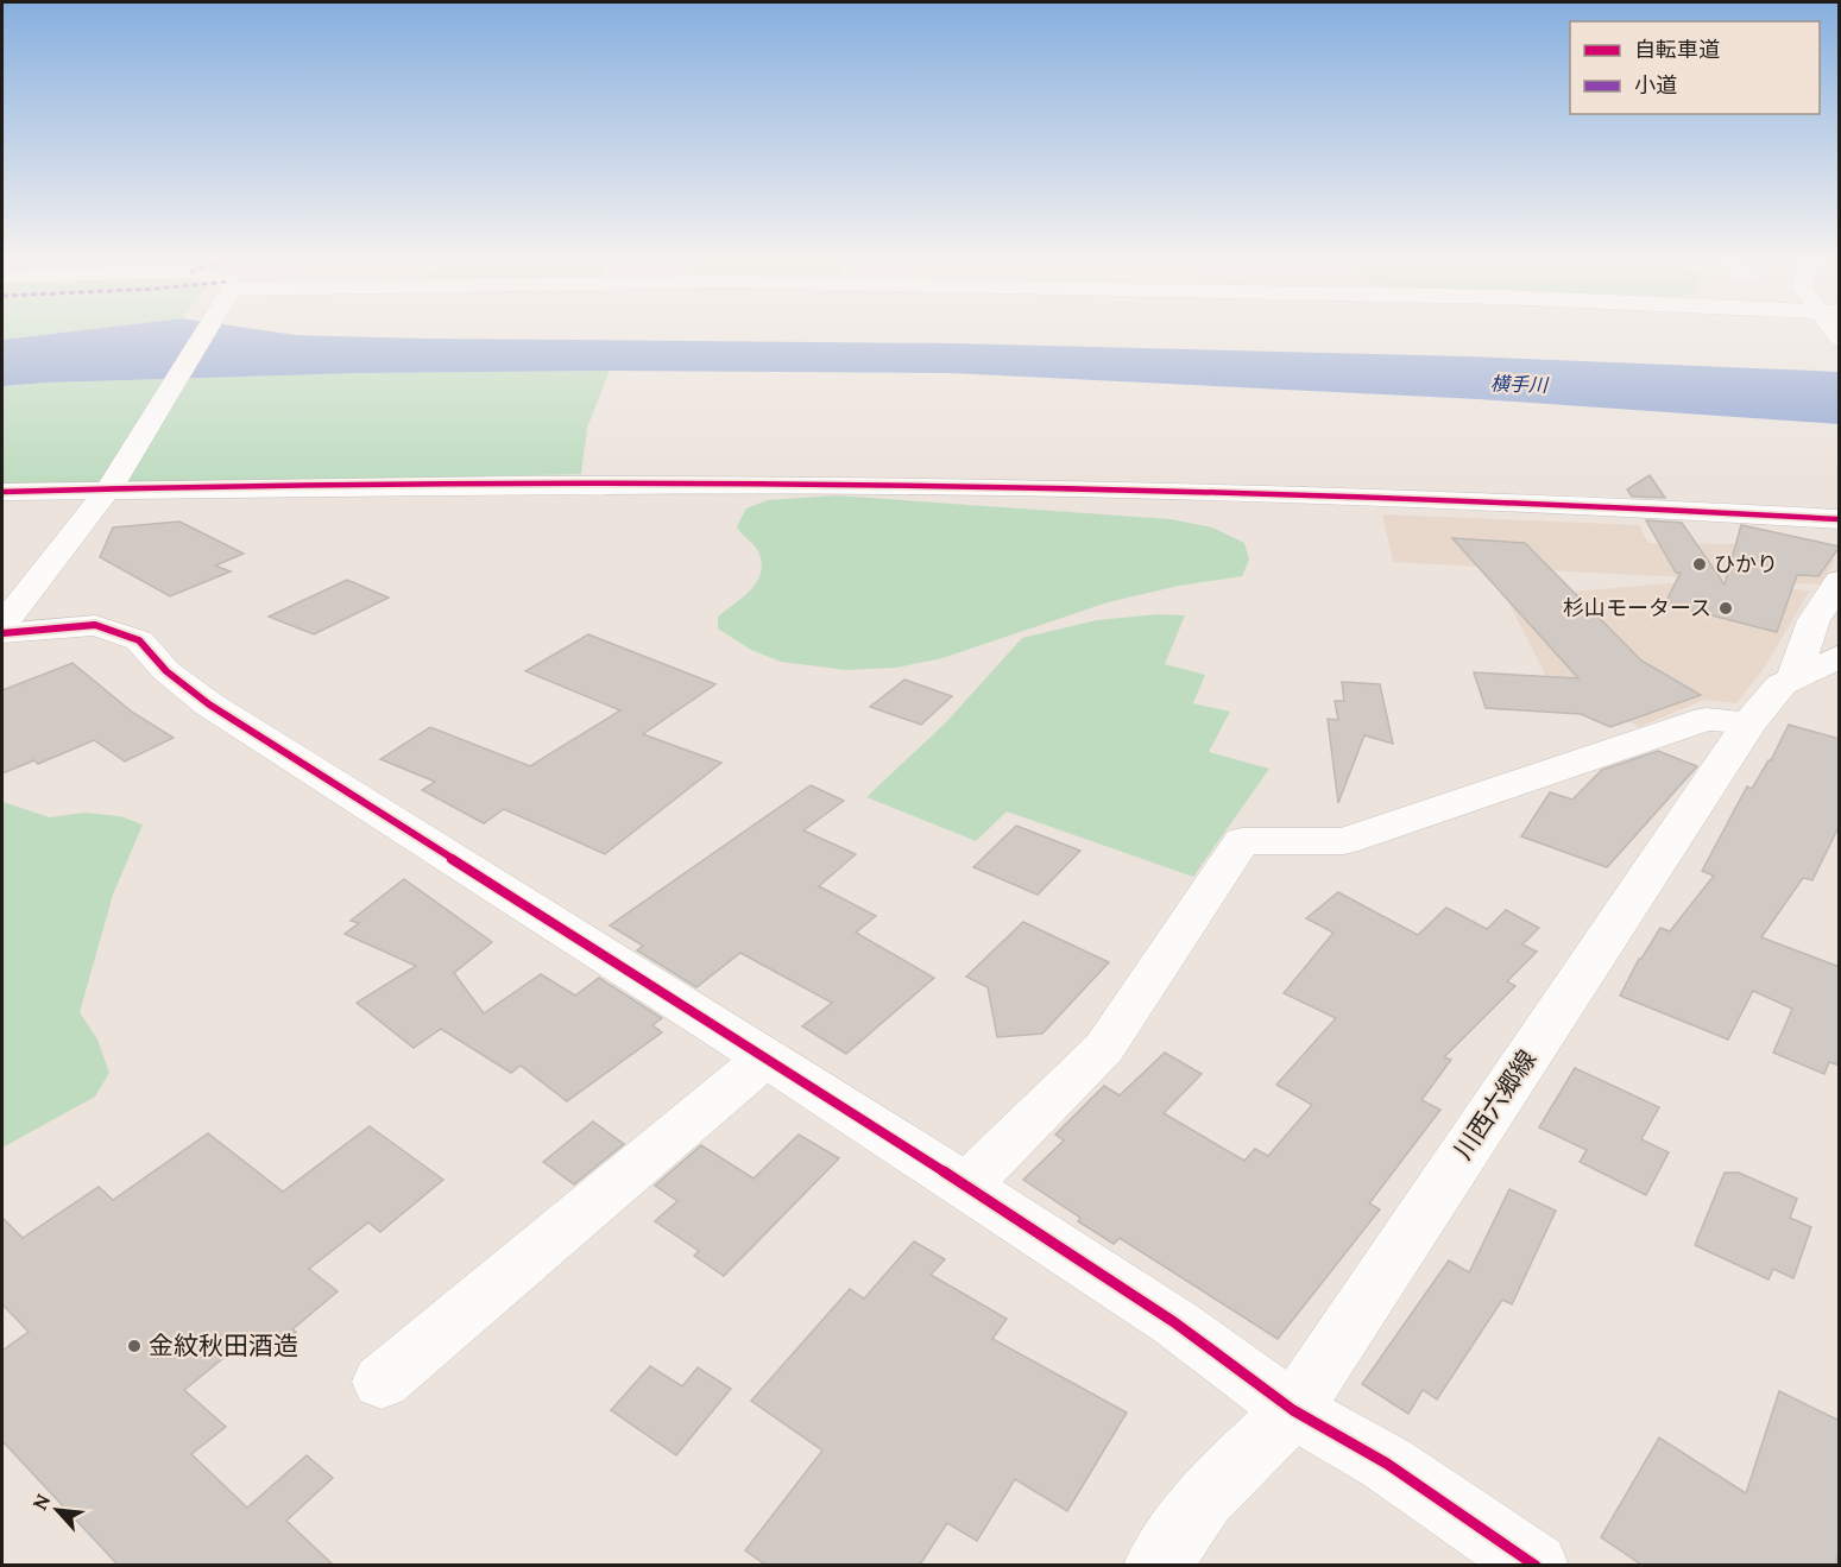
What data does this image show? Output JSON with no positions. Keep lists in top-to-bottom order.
{
  "streets": {
    "street": ["川西六郷線"]
  },
  "water": ["横手川"],
  "places": ["ひかり", "杉山モータース", "金紋秋田酒造"],
  "legend": ["自転車道", "小道"],
  "north": "top left"
}
